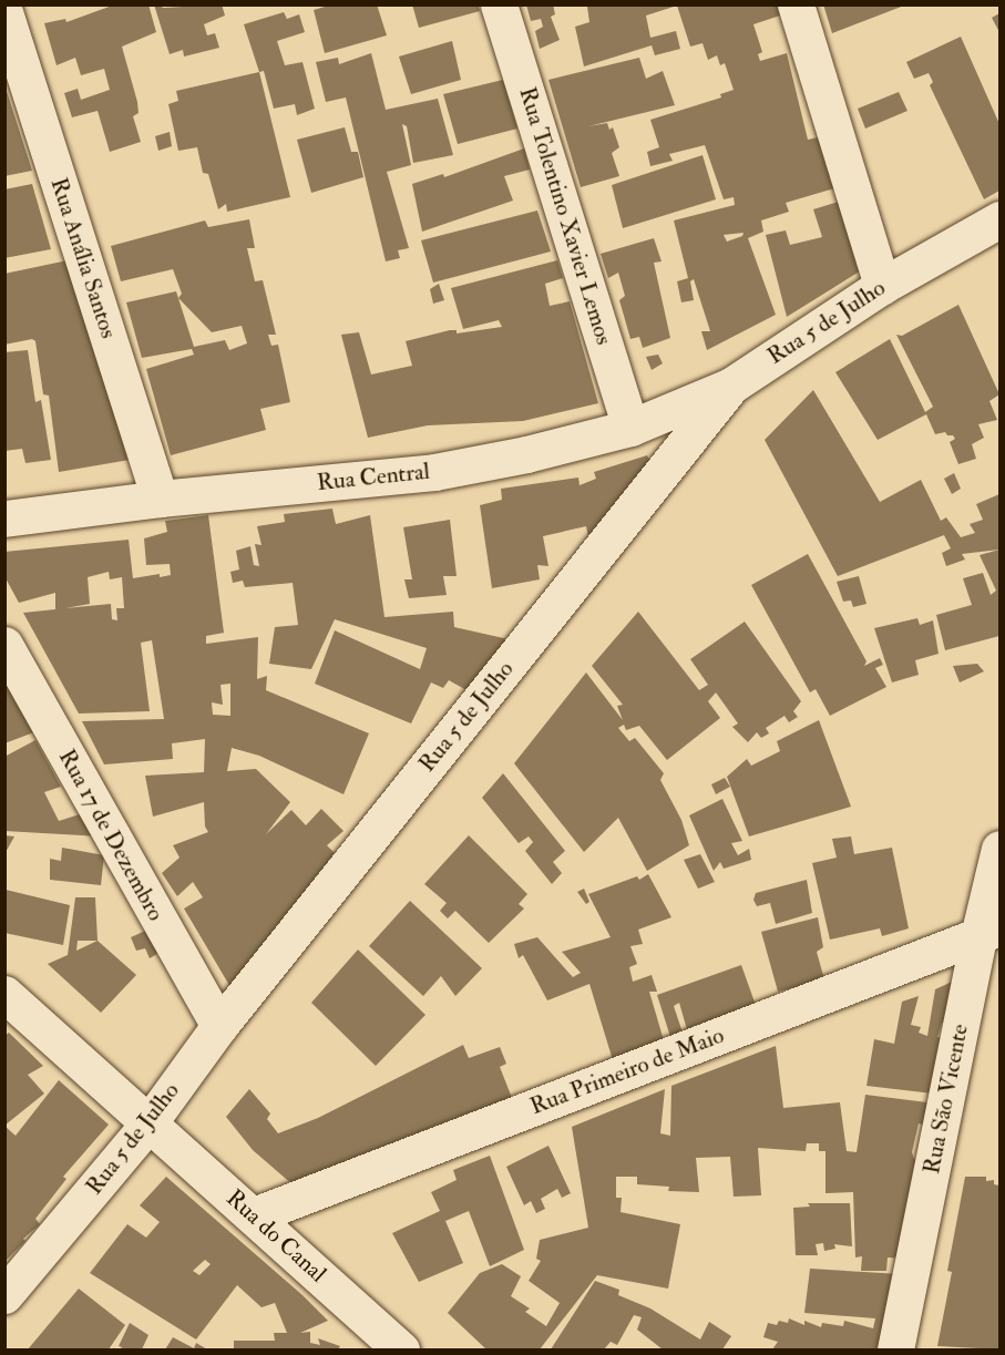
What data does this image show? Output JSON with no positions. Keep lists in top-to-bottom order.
{
  "streets": {
    "street": [
      "Rua Tolentino Xavier Lemos",
      "Rua Anália Santos",
      "Rua 5 de Julho",
      "Rua Central",
      "Rua 17 de Dezembro",
      "Rua Primeiro de Maio",
      "Rua São Vicente",
      "Rua do Canal"
    ]
  },
  "crossings": [
    ["Rua Tolentino Xavier Lemos", "Rua Central"],
    ["Rua Anália Santos", "Rua Central"],
    ["Rua 5 de Julho", "Rua Central"],
    ["Rua 5 de Julho", "Rua 17 de Dezembro"],
    ["Rua 5 de Julho", "Rua do Canal"],
    ["Rua Primeiro de Maio", "Rua São Vicente"],
    ["Rua Primeiro de Maio", "Rua do Canal"]
  ]
}
